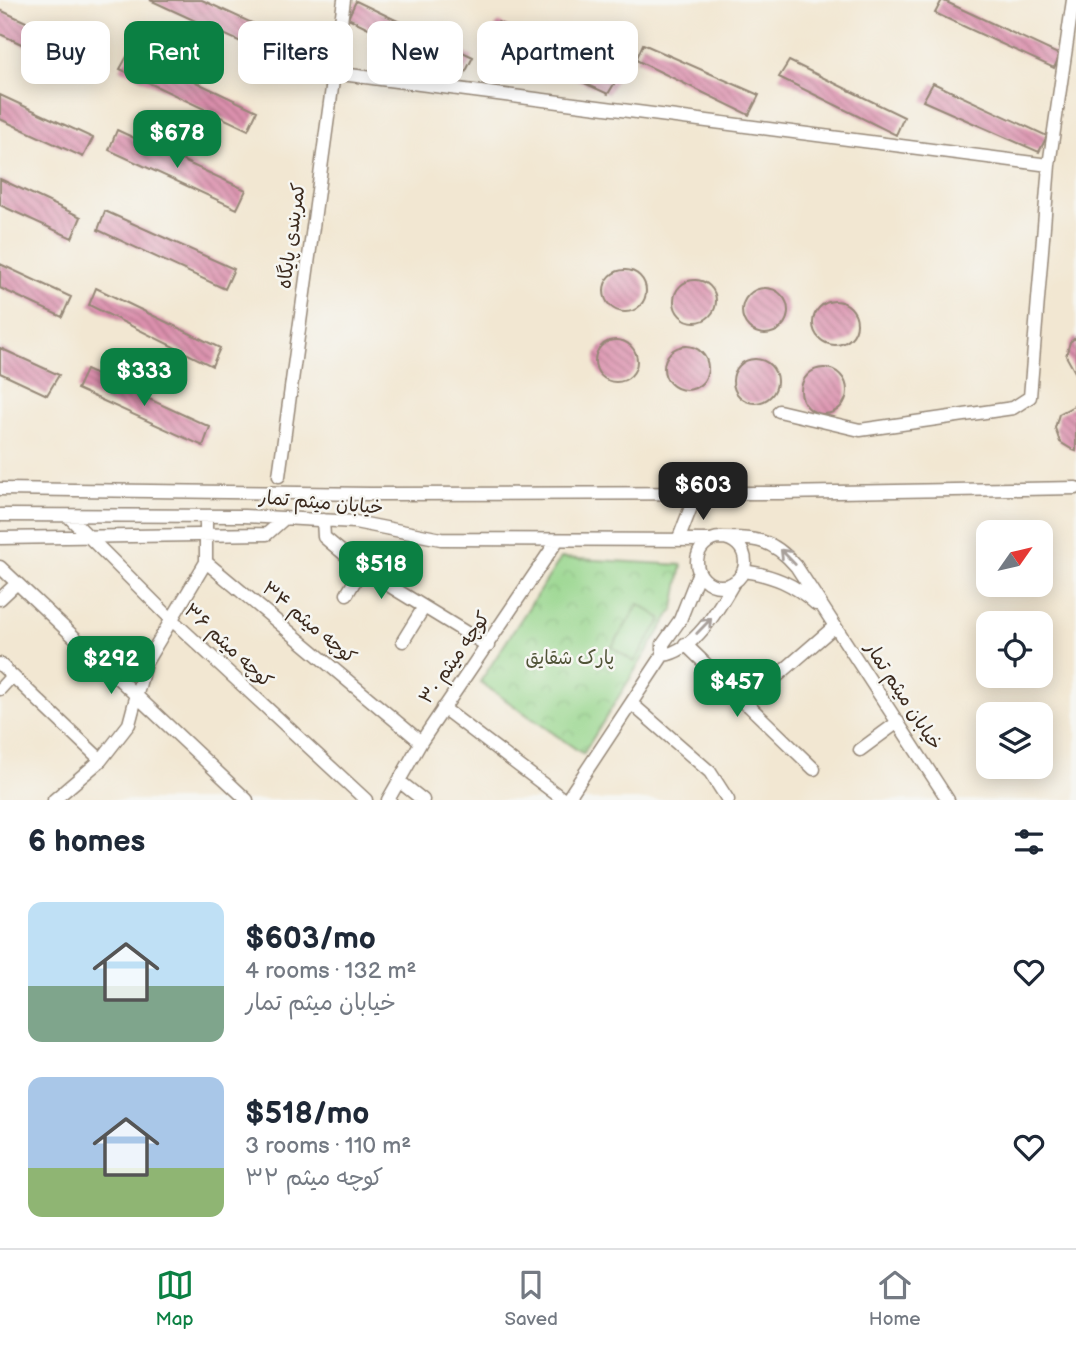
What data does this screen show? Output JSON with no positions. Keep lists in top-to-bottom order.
{
  "streets": {
    "street": [
      "کمربندی پایگاه",
      "خیابان میثم تمار",
      "کوچه میثم ۳۴",
      "کوچه میثم ۳۶",
      "کوچه میثم ۳۰"
    ]
  },
  "crossings": [
    ["خیابان میثم تمار", "کوچه میثم ۳۶"],
    ["خیابان میثم تمار", "کوچه میثم ۳۰"],
    ["کوچه میثم ۳۴", "کوچه میثم ۳۰"]
  ],
  "parks": ["پارک شقایق"],
  "north": "top right",
  "page": {
    "chip": [
      "Buy",
      "Rent",
      "Filters",
      "New",
      "Apartment"
    ],
    "price": [
      "$678",
      "$333",
      "$603",
      "$518",
      "$292",
      "$457"
    ],
    "heading": "6 homes",
    "list": [
      {
        "name": "$603/mo",
        "note": "4 rooms · 132 m² · خیابان میثم تمار"
      },
      {
        "name": "$518/mo",
        "note": "3 rooms · 110 m² · کوچه میثم ۳۲"
      }
    ],
    "tabs": ["Map", "Saved", "Home"]
  }
}
